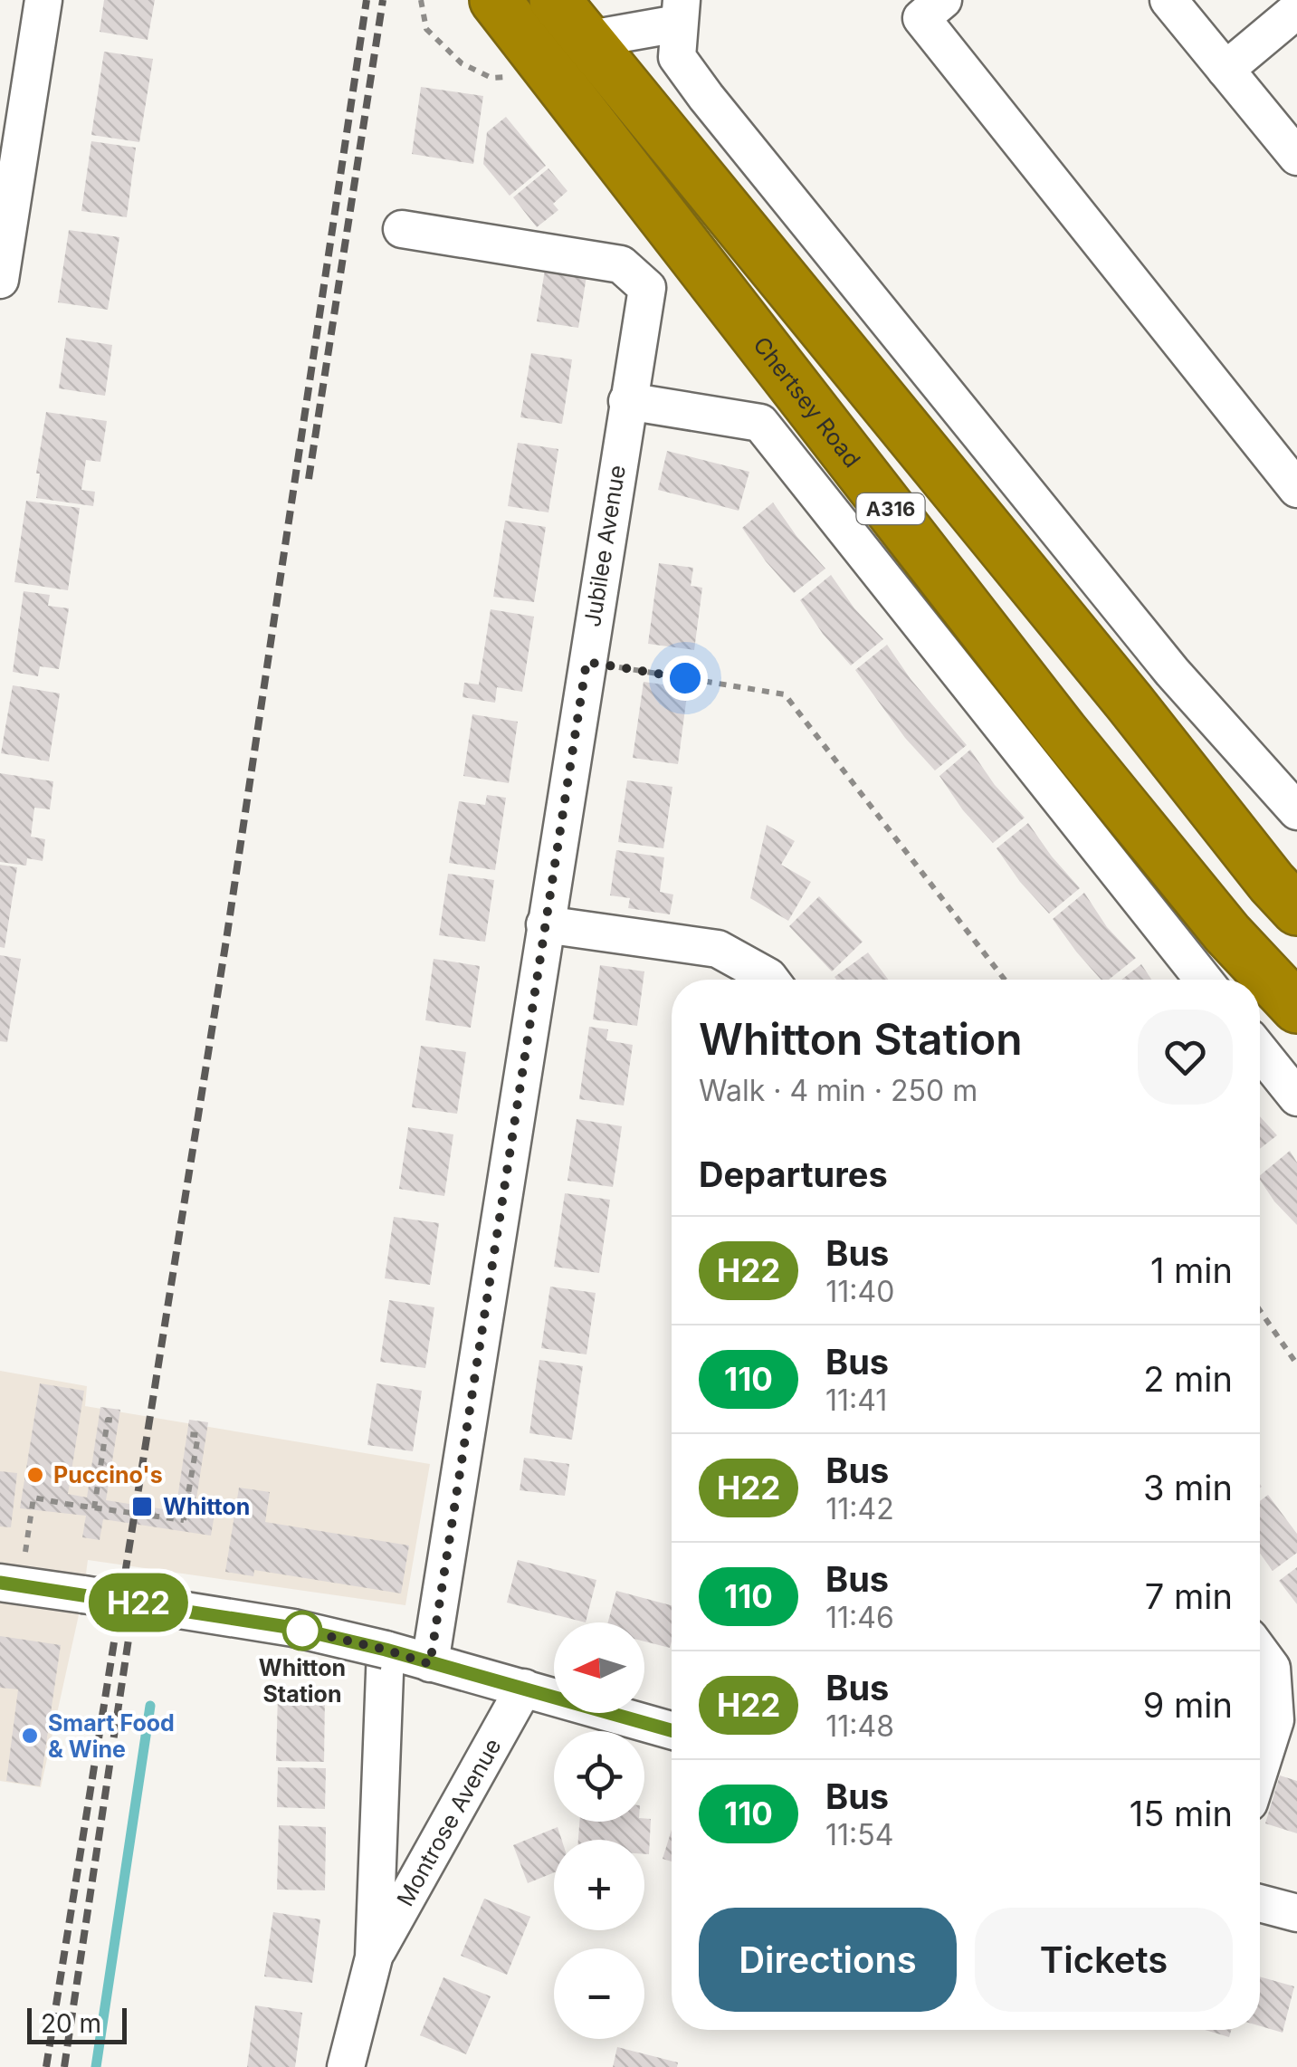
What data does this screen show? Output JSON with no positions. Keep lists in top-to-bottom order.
{
  "streets": {
    "highway": ["Chertsey Road", "A316"],
    "street": ["Jubilee Avenue", "Montrose Avenue"]
  },
  "places": {
    "other": ["Puccino's", "Whitton Station", "Smart Food & Wine"],
    "transit": ["Whitton"]
  },
  "lines": ["bus line H22"],
  "scale_bar": "20 m",
  "north": "left",
  "page": {
    "on_map": "H22",
    "heading": [
      ["Whitton Station", "Walk · 4 min · 250 m"],
      "Departures"
    ],
    "list": [
      {
        "mark": "H22",
        "name": "Bus",
        "note": "11:40",
        "value": "1 min"
      },
      {
        "mark": "110",
        "name": "Bus",
        "note": "11:41",
        "value": "2 min"
      },
      {
        "mark": "H22",
        "name": "Bus",
        "note": "11:42",
        "value": "3 min"
      },
      {
        "mark": "110",
        "name": "Bus",
        "note": "11:46",
        "value": "7 min"
      },
      {
        "mark": "H22",
        "name": "Bus",
        "note": "11:48",
        "value": "9 min"
      },
      {
        "mark": "110",
        "name": "Bus",
        "note": "11:54",
        "value": "15 min"
      }
    ],
    "map_buttons": ["+", "−"],
    "buttons": ["Directions", "Tickets"],
    "scale": "20 m"
  }
}
